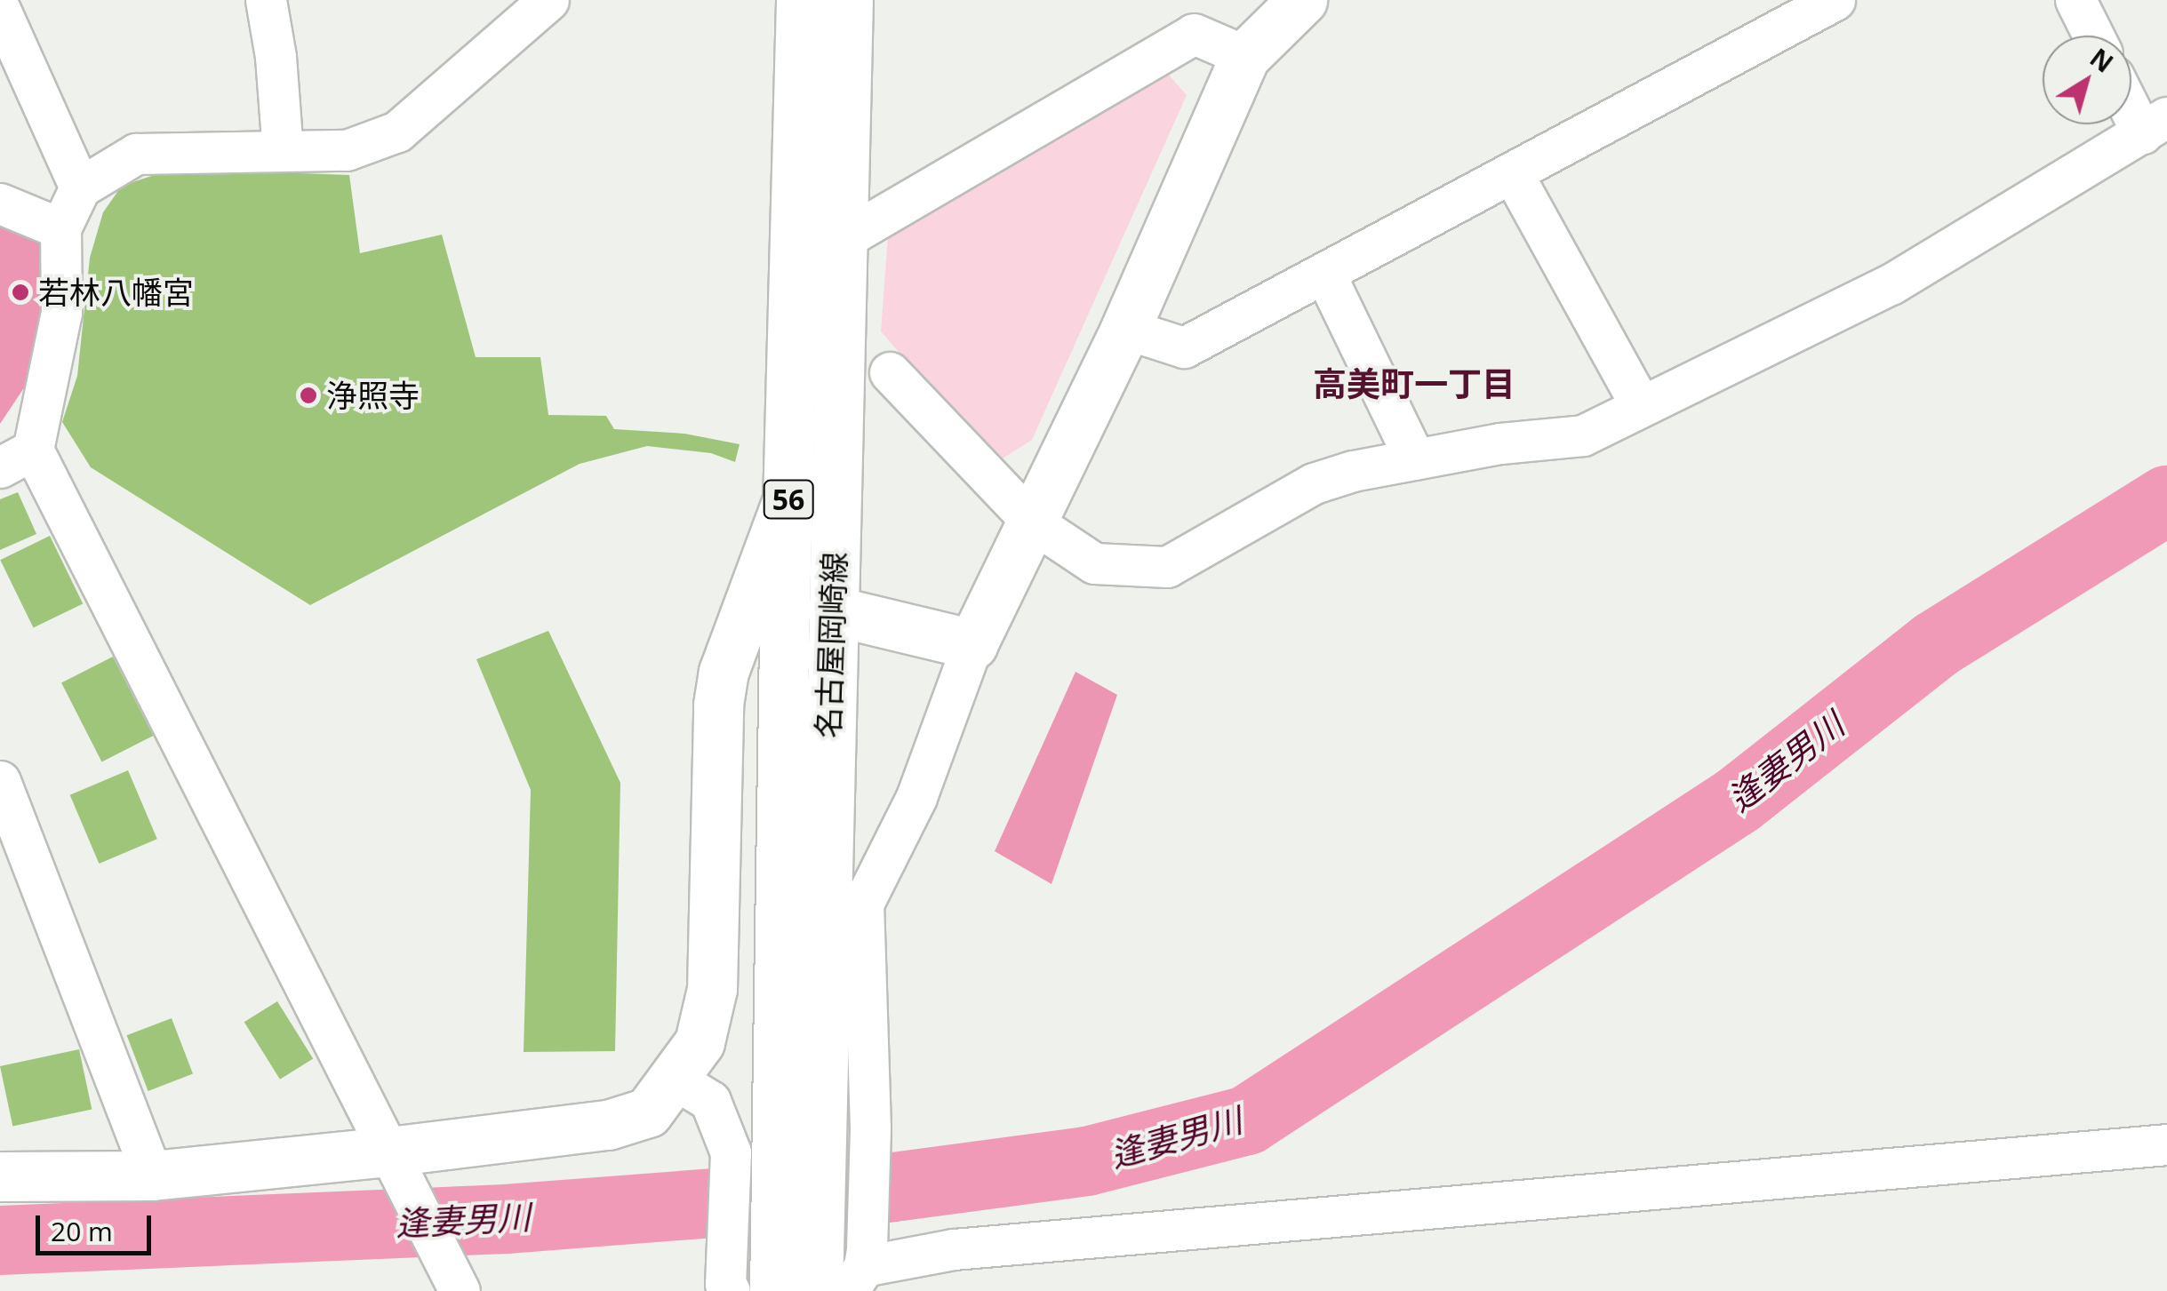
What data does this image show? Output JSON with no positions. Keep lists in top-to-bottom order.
{
  "streets": {
    "main road": ["56", "名古屋岡崎線"]
  },
  "districts": ["高美町一丁目"],
  "water": ["逢妻男川"],
  "places": ["若林八幡宮", "浄照寺"],
  "scale_bar": "20 m",
  "north": "top right"
}
